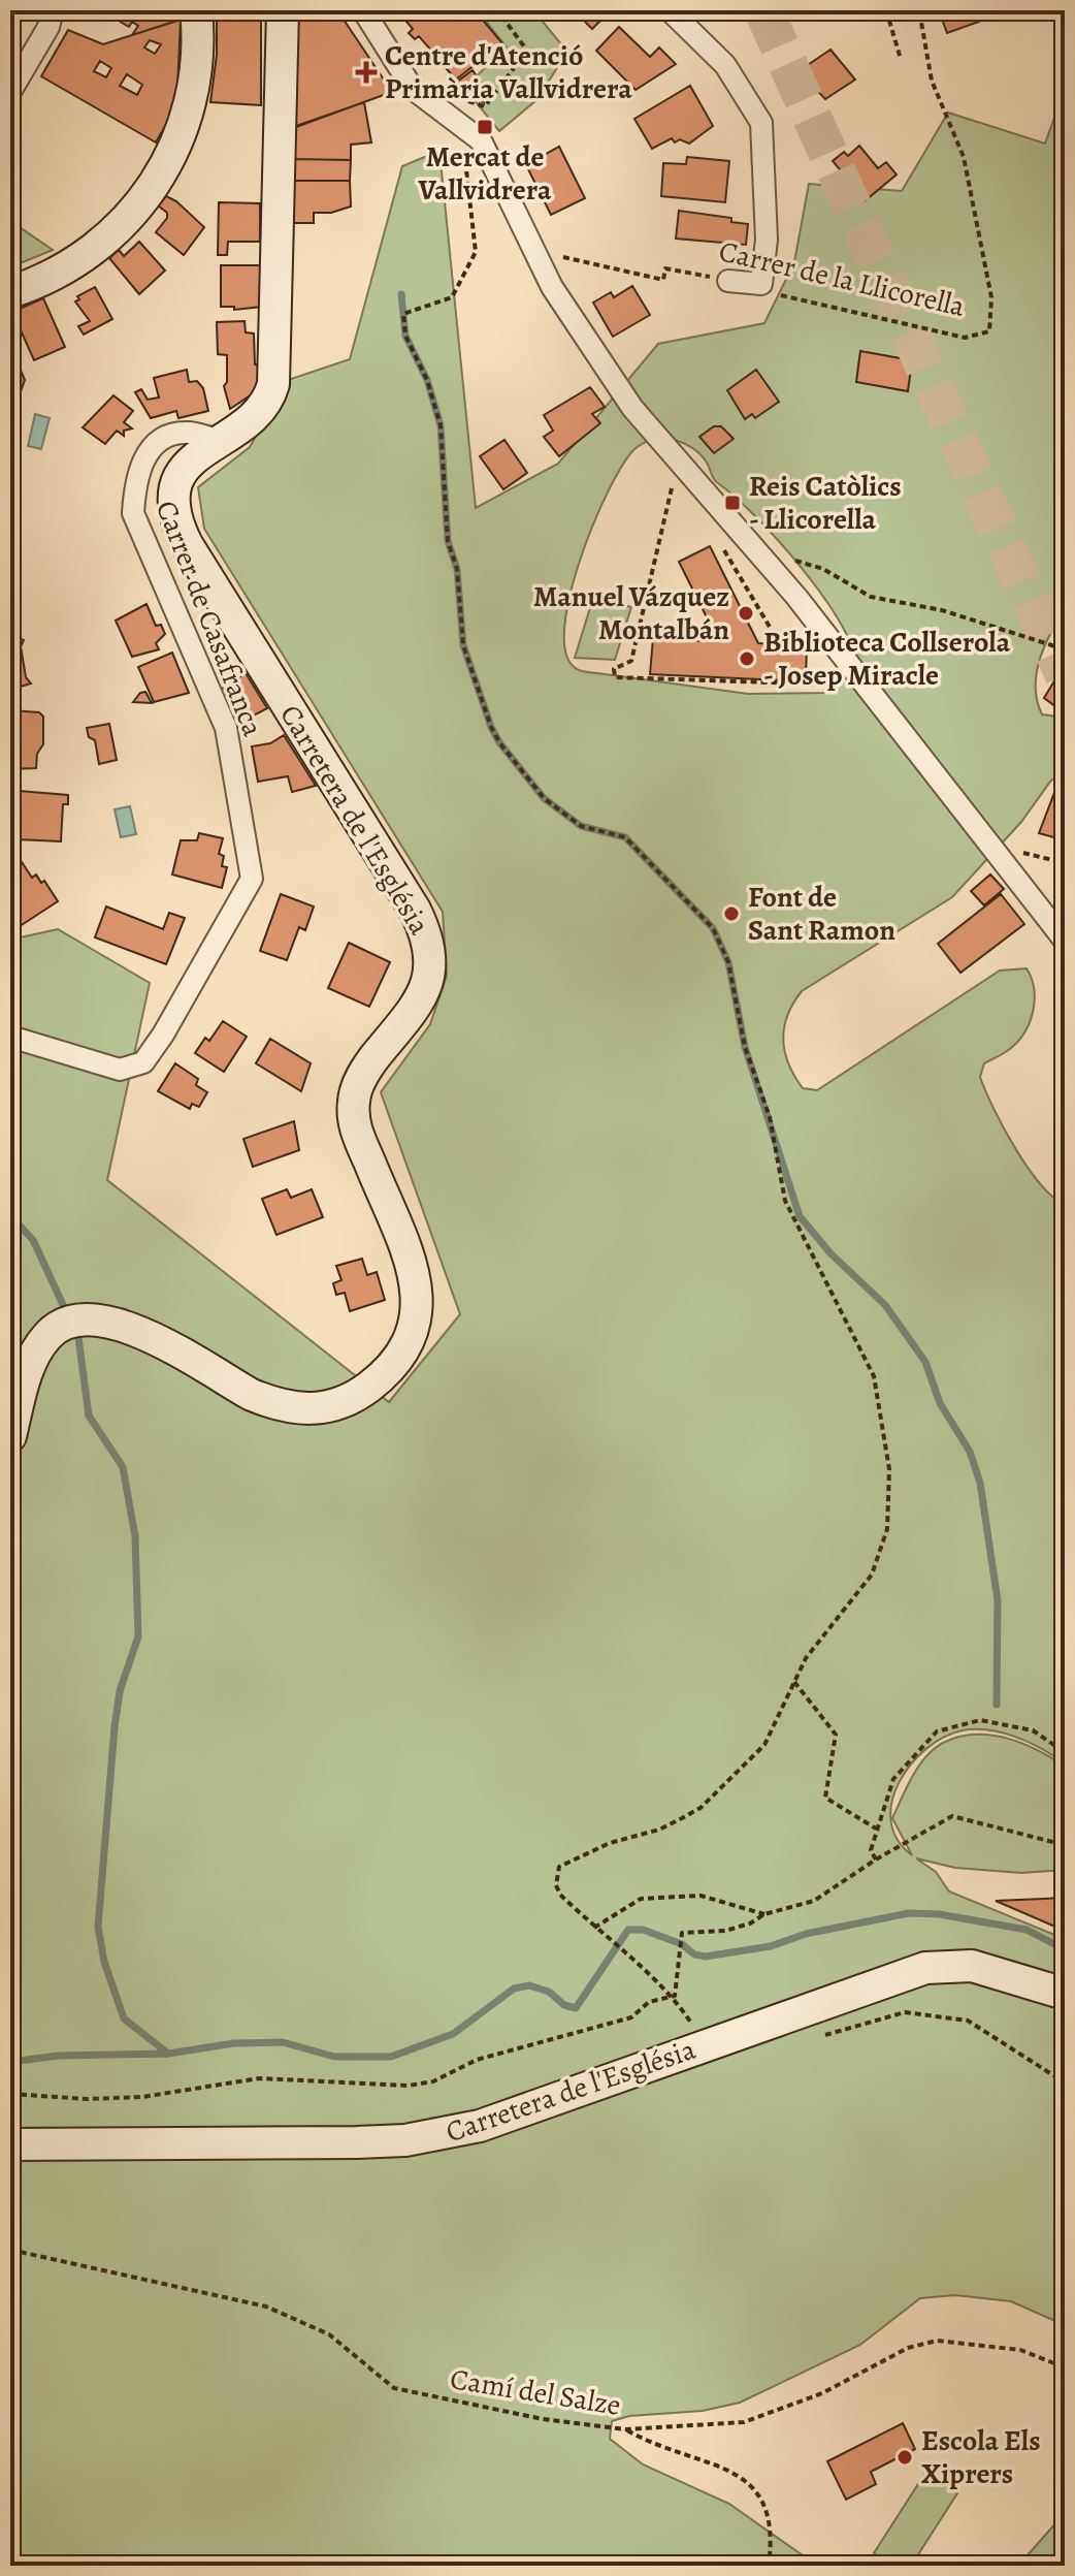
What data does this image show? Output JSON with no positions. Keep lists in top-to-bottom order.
{
  "streets": {
    "main road": ["Carretera de l'Església"],
    "street": ["Carrer de la Llicorella", "Carrer de Casafranca"],
    "path": ["Camí del Salze"]
  },
  "crossings": [
    ["Carrer de Casafranca", "Carretera de l'Església"]
  ],
  "places": {
    "health": ["Centre d'Atenció Primària Vallvidrera"],
    "transit": ["Mercat de Vallvidrera", "Reis Catòlics - Llicorella"],
    "other": [
      "Manuel Vázquez Montalbán",
      "Biblioteca Collserola - Josep Miracle",
      "Font de Sant Ramon",
      "Escola Els Xiprers"
    ]
  }
}
